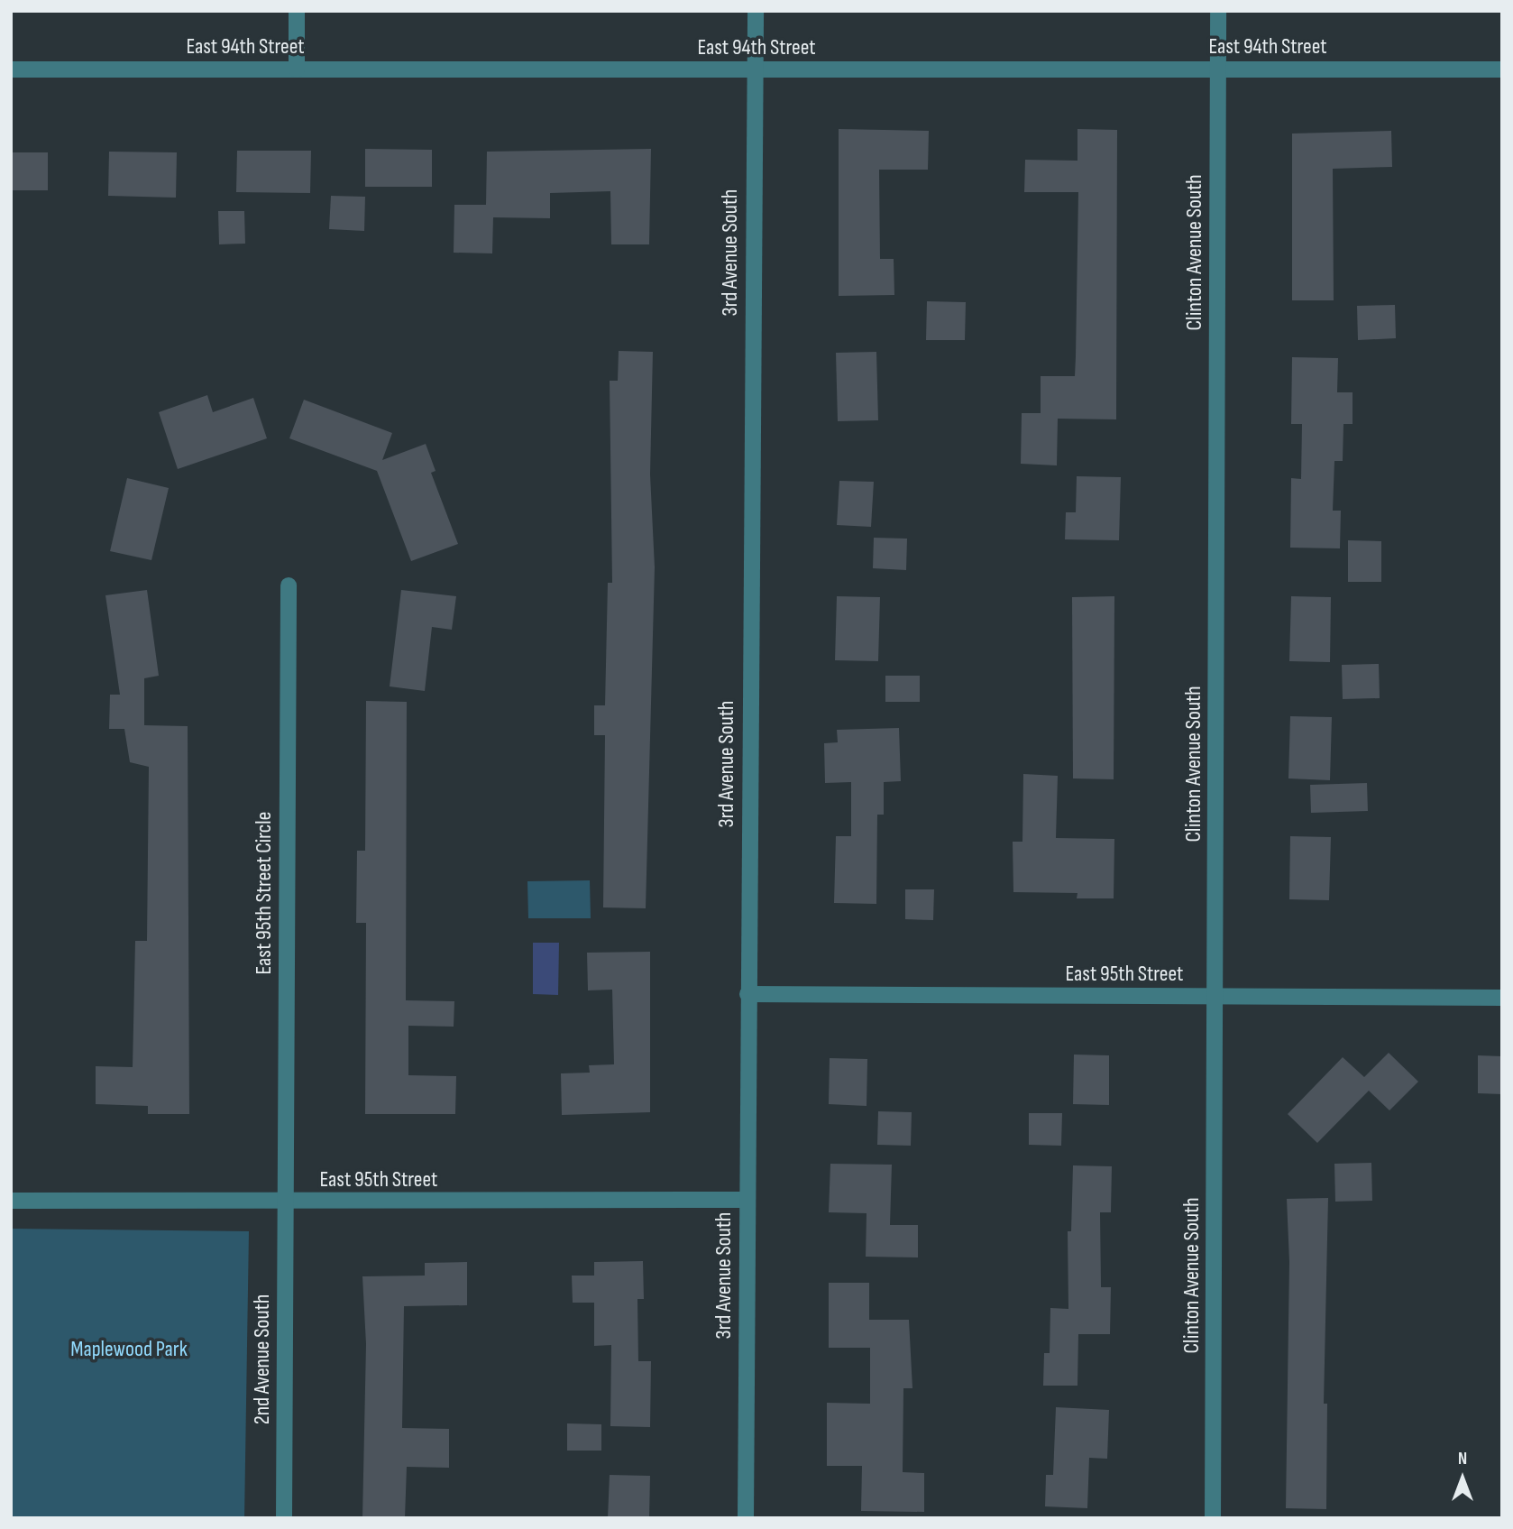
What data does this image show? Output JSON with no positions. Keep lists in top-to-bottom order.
{
  "streets": {
    "street": [
      "East 94th Street",
      "3rd Avenue South",
      "Clinton Avenue South",
      "East 95th Street Circle",
      "East 95th Street",
      "2nd Avenue South"
    ]
  },
  "crossings": [
    ["East 94th Street", "3rd Avenue South"],
    ["East 94th Street", "Clinton Avenue South"],
    ["3rd Avenue South", "East 95th Street"],
    ["Clinton Avenue South", "East 95th Street"],
    ["East 95th Street Circle", "East 95th Street"],
    ["East 95th Street Circle", "2nd Avenue South"],
    ["East 95th Street", "2nd Avenue South"]
  ],
  "parks": ["Maplewood Park"],
  "north": "top"
}
